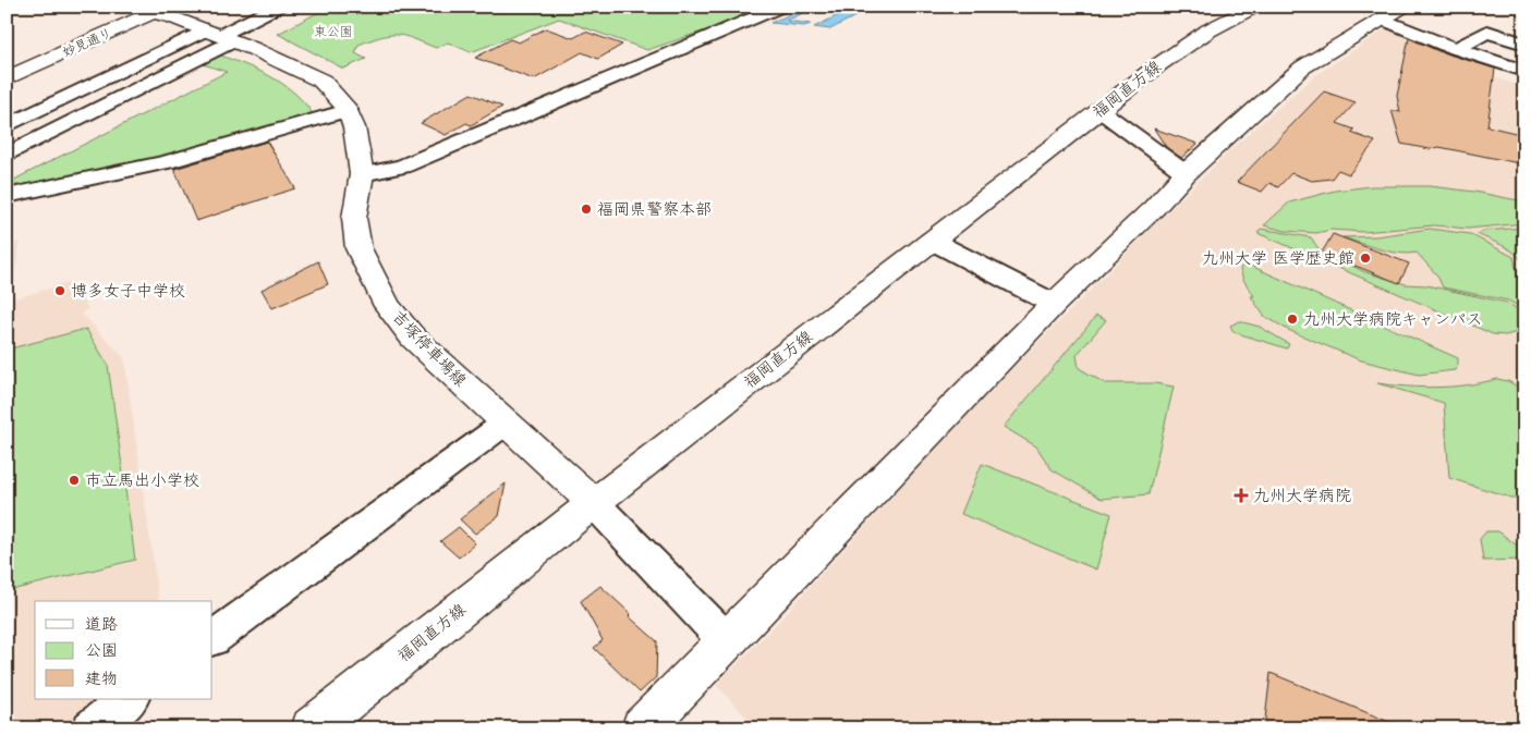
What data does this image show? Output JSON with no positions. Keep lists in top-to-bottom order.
{
  "streets": {
    "main road": ["妙見通り", "福岡直方線", "吉塚停車場線"]
  },
  "crossings": [
    ["妙見通り", "吉塚停車場線"],
    ["福岡直方線", "吉塚停車場線"]
  ],
  "parks": ["東公園"],
  "places": {
    "other": [
      "福岡県警察本部",
      "九州大学 医学歴史館",
      "博多女子中学校",
      "九州大学病院キャンパス",
      "市立馬出小学校"
    ],
    "health": ["九州大学病院"]
  },
  "legend": ["道路", "公園", "建物"]
}
